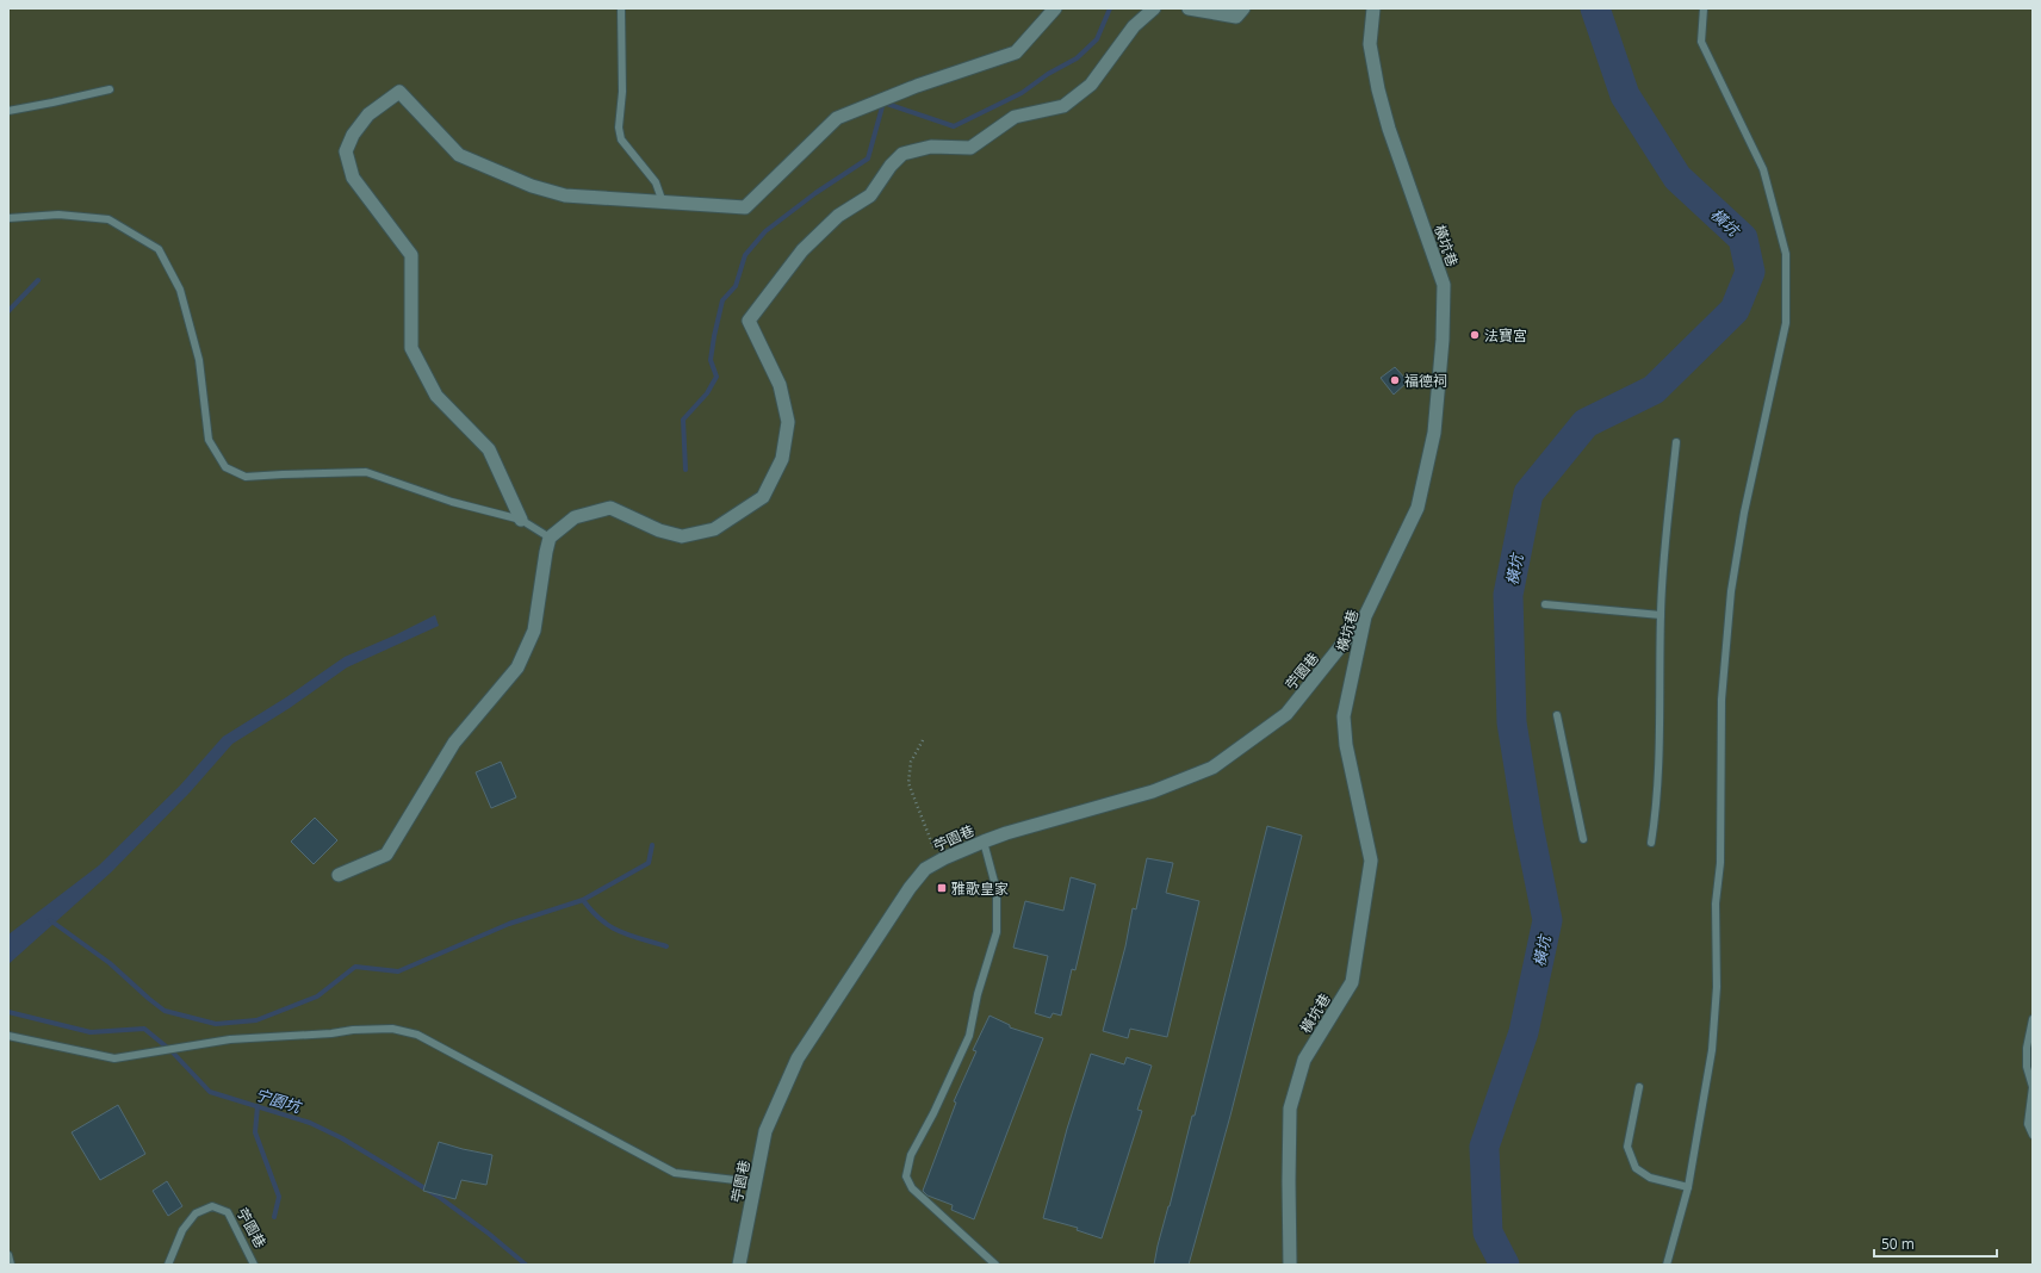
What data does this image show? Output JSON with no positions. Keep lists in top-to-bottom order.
{
  "streets": {
    "street": ["橫坑巷", "苧園巷"]
  },
  "crossings": [
    ["橫坑巷", "苧園巷"]
  ],
  "water": ["橫坑", "宁園坑"],
  "places": {
    "other": ["法寶宮", "福德祠"],
    "transit": ["雅歌皇家"]
  },
  "scale_bar": "50 m"
}
